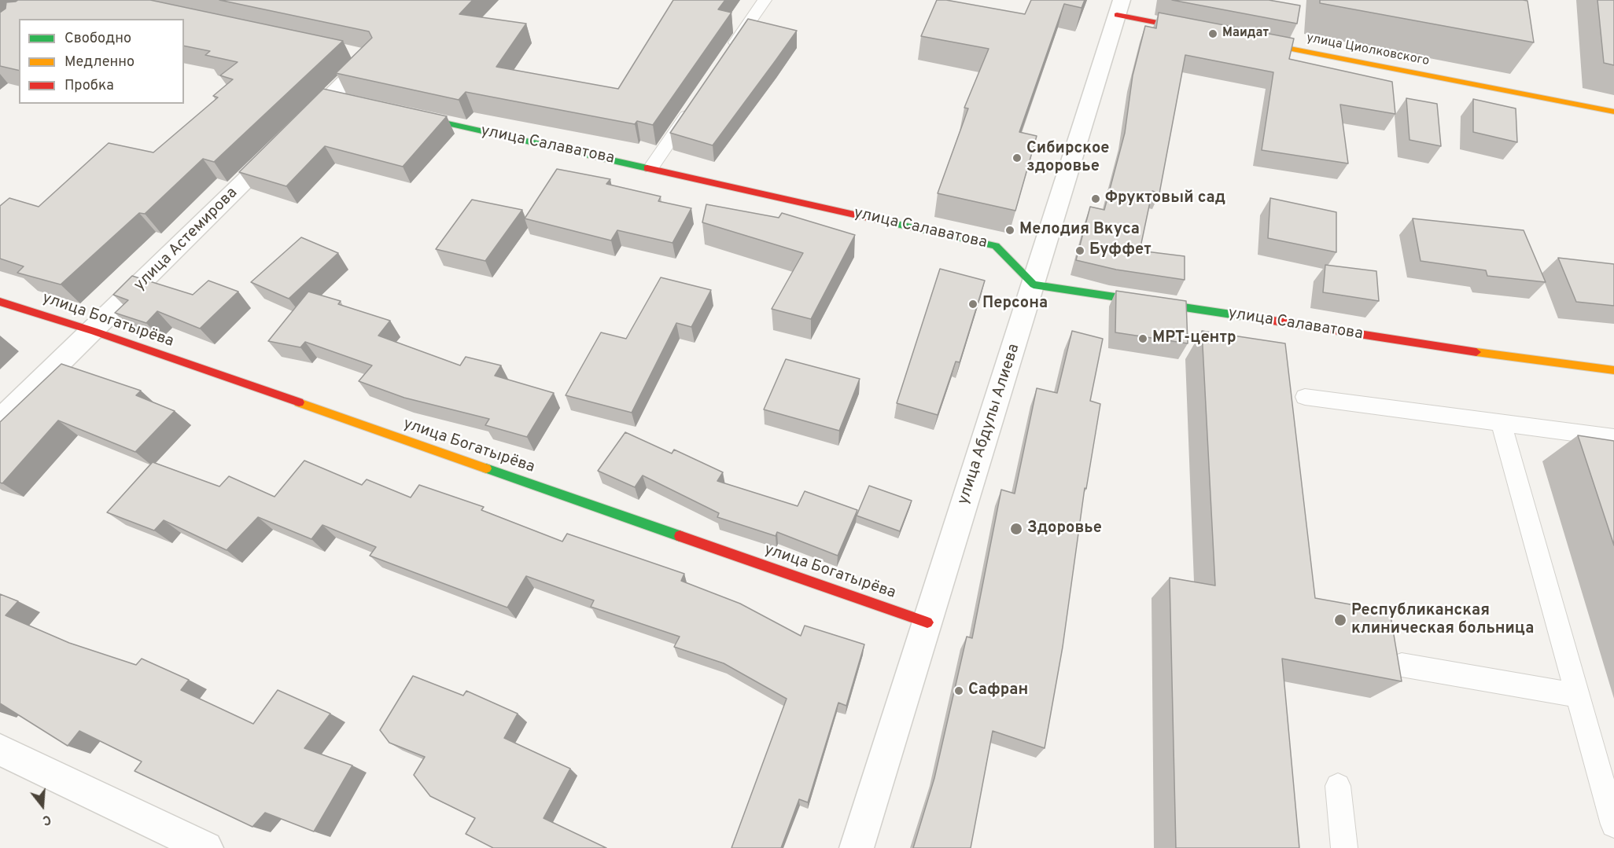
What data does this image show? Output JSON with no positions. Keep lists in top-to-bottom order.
{
  "streets": {
    "street": [
      "улица Циолковского",
      "улица Салаватова",
      "улица Астемирова",
      "улица Богатырёва",
      "улица Абдулы Алиева"
    ]
  },
  "crossings": [
    ["улица Салаватова", "улица Абдулы Алиева"],
    ["улица Астемирова", "улица Богатырёва"],
    ["улица Богатырёва", "улица Абдулы Алиева"]
  ],
  "places": [
    "Маидат",
    "Сибирское здоровье",
    "Фруктовый сад",
    "Мелодия Вкуса",
    "Буффет",
    "Персона",
    "МРТ-центр",
    "Здоровье",
    "Республиканская клиническая больница",
    "Сафран"
  ],
  "legend": ["Свободно", "Медленно", "Пробка"],
  "north": "bottom"
}
